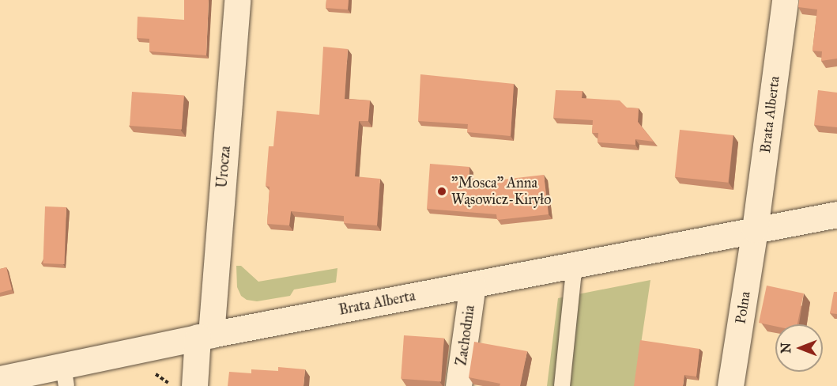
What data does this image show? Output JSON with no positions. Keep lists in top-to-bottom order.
{
  "streets": {
    "street": [
      "Brata Alberta",
      "Urocza",
      "Polna",
      "Zachodnia"
    ]
  },
  "crossings": [
    ["Brata Alberta", "Urocza"],
    ["Brata Alberta", "Polna"],
    ["Brata Alberta", "Zachodnia"]
  ],
  "places": ["\"Mosca\" Anna Wąsowicz-Kiryło"],
  "north": "left"
}
